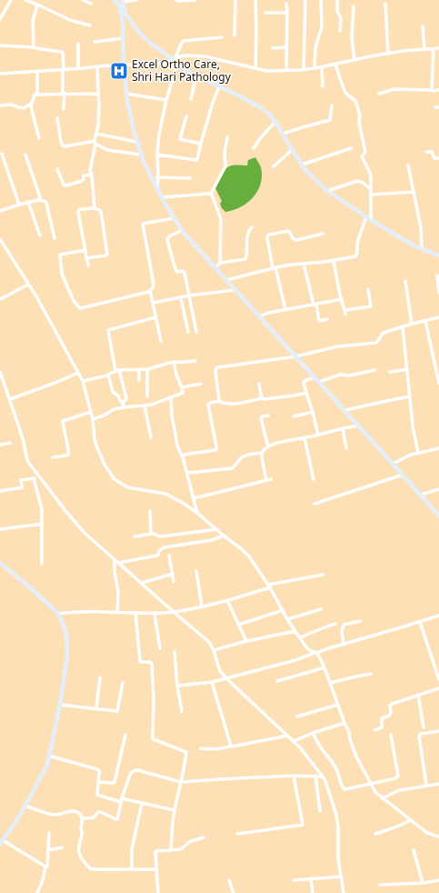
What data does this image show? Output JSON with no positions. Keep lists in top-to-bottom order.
{
  "places": {
    "hospital": ["Excel Ortho Care, Shri Hari Pathology"]
  }
}
